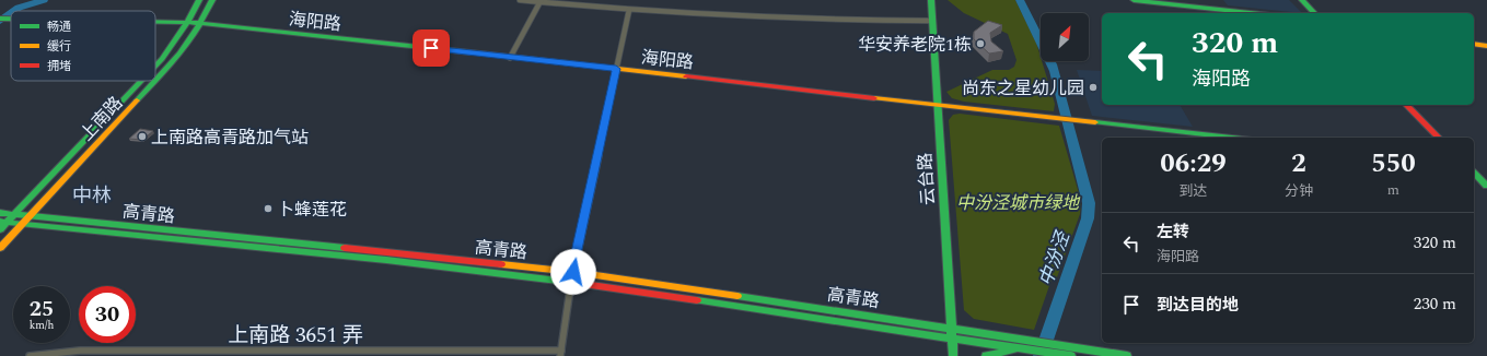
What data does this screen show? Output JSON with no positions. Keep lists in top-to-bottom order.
{
  "streets": {
    "main road": [
      "海阳路",
      "上南路",
      "云台路",
      "高青路"
    ],
    "street": ["上南路 3651 弄"]
  },
  "crossings": [
    ["海阳路", "上南路"],
    ["海阳路", "云台路"],
    ["上南路", "高青路"],
    ["云台路", "高青路"]
  ],
  "districts": ["中林"],
  "water": ["中汾泾"],
  "parks": ["中汾泾城市绿地"],
  "places": [
    "华安养老院1栋",
    "尚东之星幼儿园",
    "上南路高青路加气站",
    "卜蜂莲花"
  ],
  "legend": ["畅通", "缓行", "拥堵"],
  "north": "top right",
  "page": {
    "turn": ["320 m", "海阳路"],
    "eta": [
      "06:29",
      "到达",
      "2",
      "分钟",
      "550",
      "m"
    ],
    "list": [
      {
        "name": "左转",
        "note": "海阳路",
        "value": "320 m"
      },
      {
        "name": "到达目的地",
        "value": "230 m"
      }
    ],
    "speed": "25 km/h",
    "limit": "30"
  }
}
